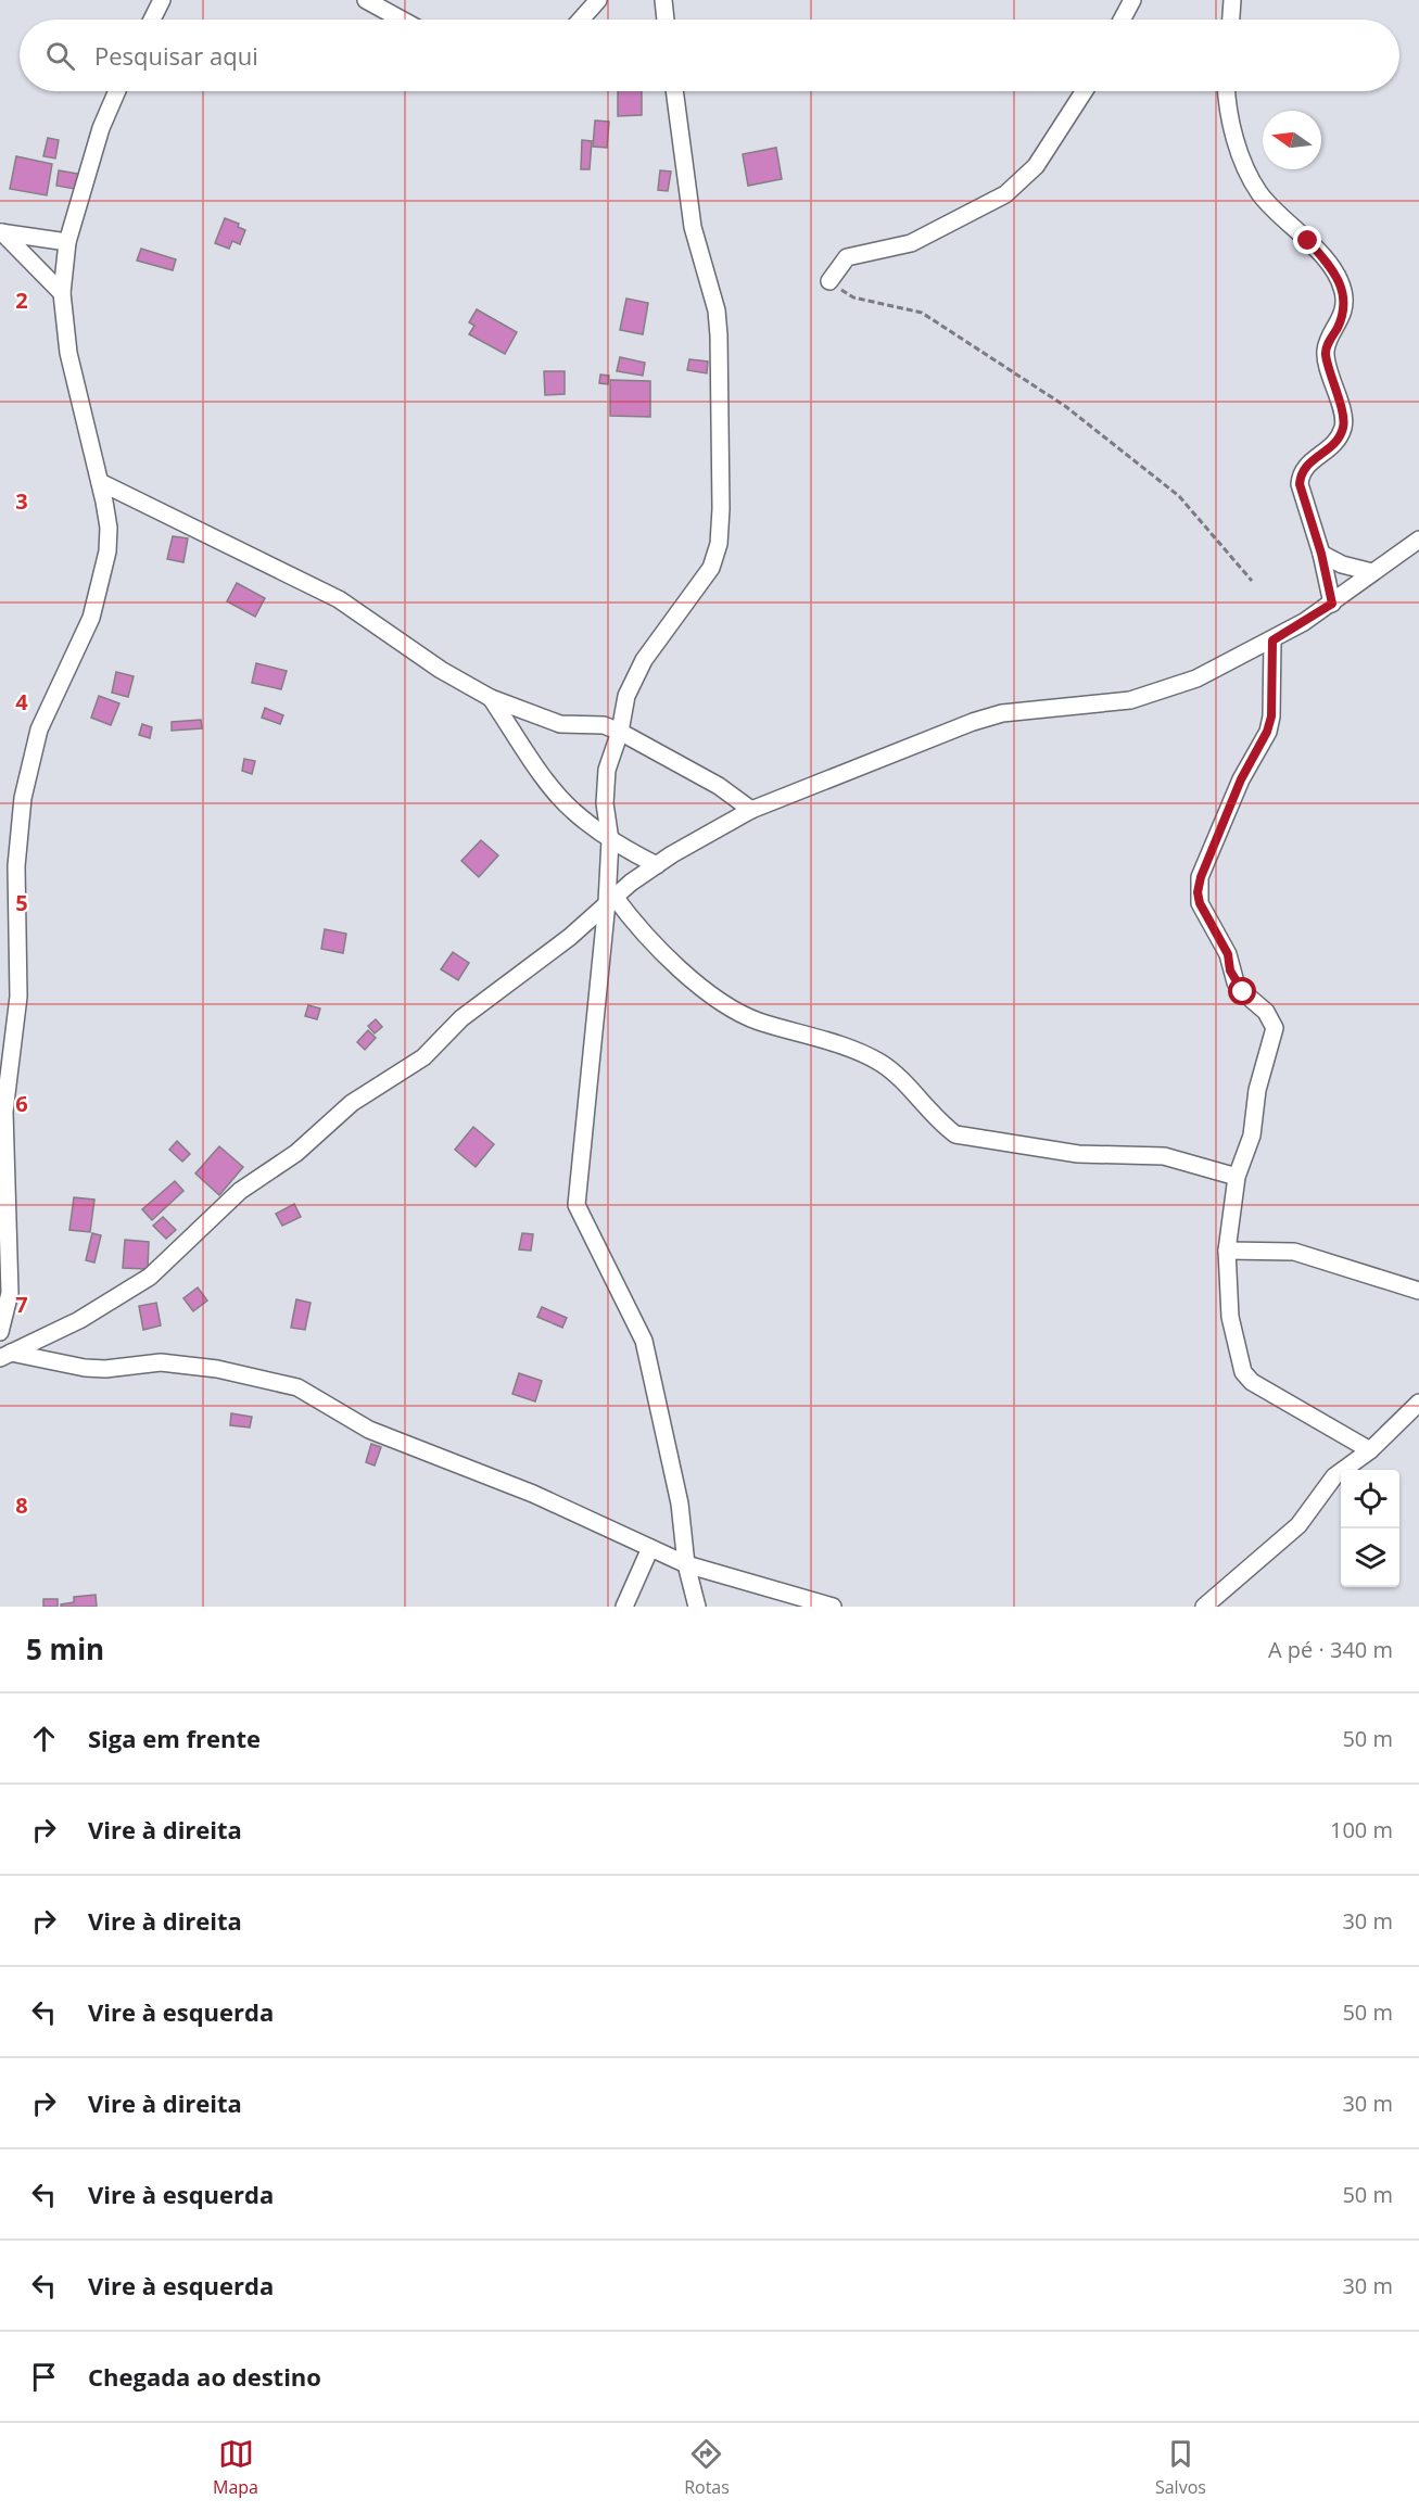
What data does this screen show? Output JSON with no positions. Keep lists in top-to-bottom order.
{
  "north": "left",
  "page": {
    "search": "Pesquisar aqui",
    "heading": ["5 min", "A pé · 340 m"],
    "list": [
      ["Siga em frente", "50 m"],
      ["Vire à direita", "100 m"],
      ["Vire à direita", "30 m"],
      ["Vire à esquerda", "50 m"],
      ["Vire à direita", "30 m"],
      ["Vire à esquerda", "50 m"],
      ["Vire à esquerda", "30 m"],
      "Chegada ao destino"
    ],
    "nav": ["Mapa", "Rotas", "Salvos"]
  },
  "grid": {
    "rows": [
      "2",
      "3",
      "4",
      "5",
      "6",
      "7",
      "8"
    ]
  }
}
